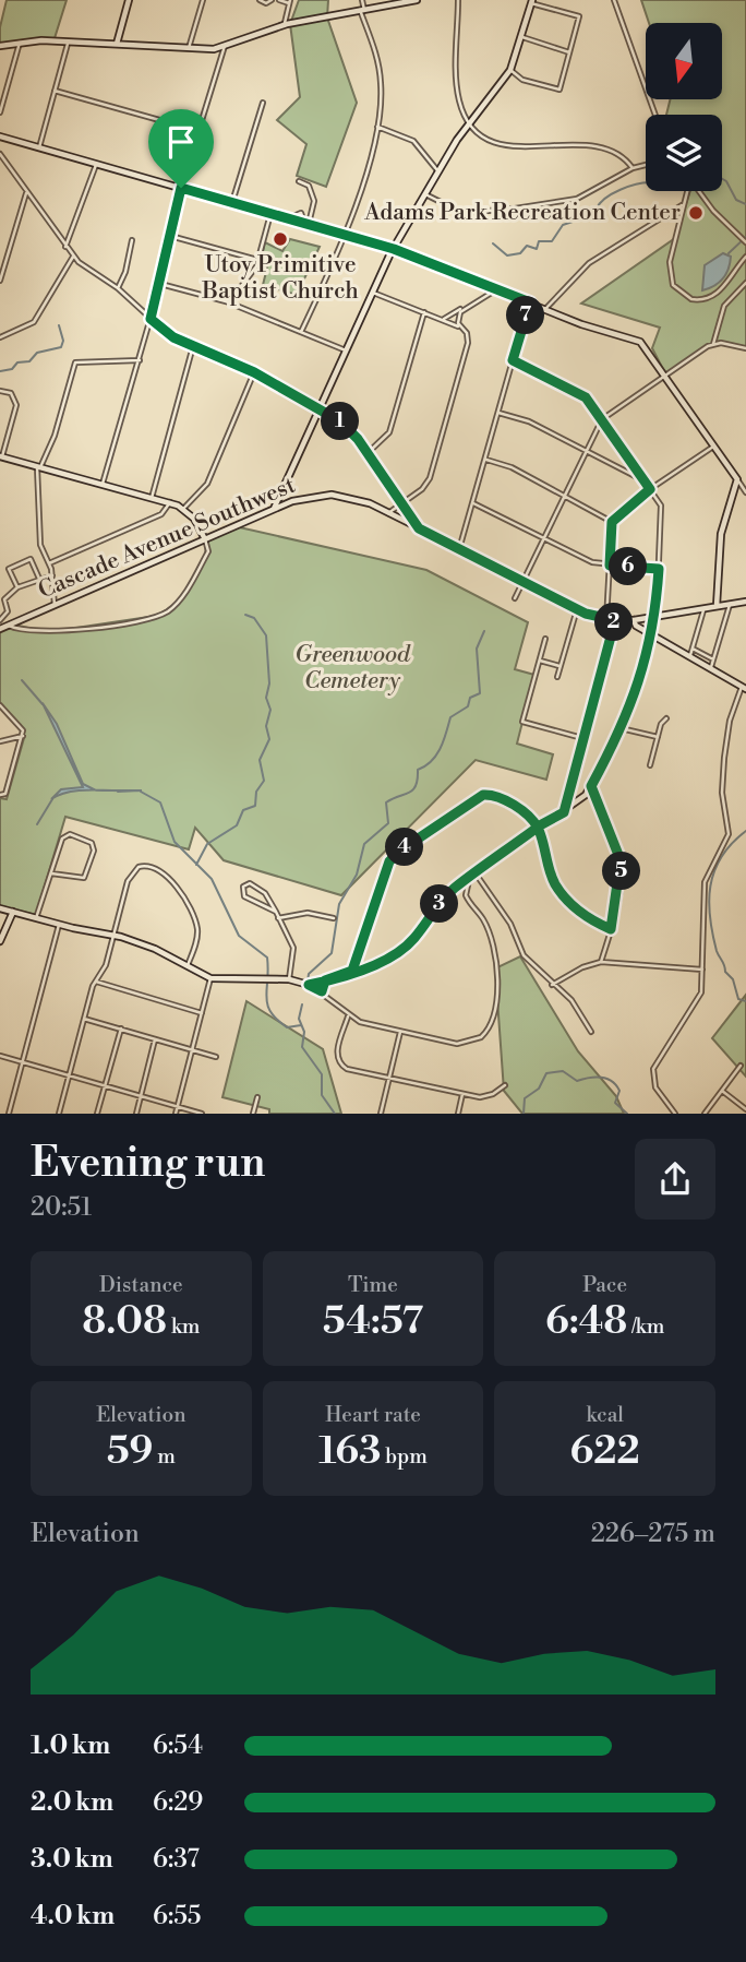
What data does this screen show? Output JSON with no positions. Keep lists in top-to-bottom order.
{
  "streets": {
    "street": ["Cascade Avenue Southwest"]
  },
  "parks": ["Greenwood Cemetery"],
  "places": ["Adams Park Recreation Center", "Utoy Primitive Baptist Church"],
  "north": "bottom",
  "page": {
    "pins": [
      "7",
      "1",
      "6",
      "2",
      "4",
      "5",
      "3"
    ],
    "heading": ["Evening run", "20:51"],
    "stats": [
      ["Distance", "8.08 km"],
      ["Time", "54:57"],
      ["Pace", "6:48 /km"],
      ["Elevation", "59 m"],
      ["Heart rate", "163 bpm"],
      ["kcal", "622"]
    ],
    "chart": ["Elevation", "226–275 m"],
    "list": [
      {
        "name": "1.0 km",
        "note": "6:54"
      },
      {
        "name": "2.0 km",
        "note": "6:29"
      },
      {
        "name": "3.0 km",
        "note": "6:37"
      },
      {
        "name": "4.0 km",
        "note": "6:55"
      }
    ]
  }
}
